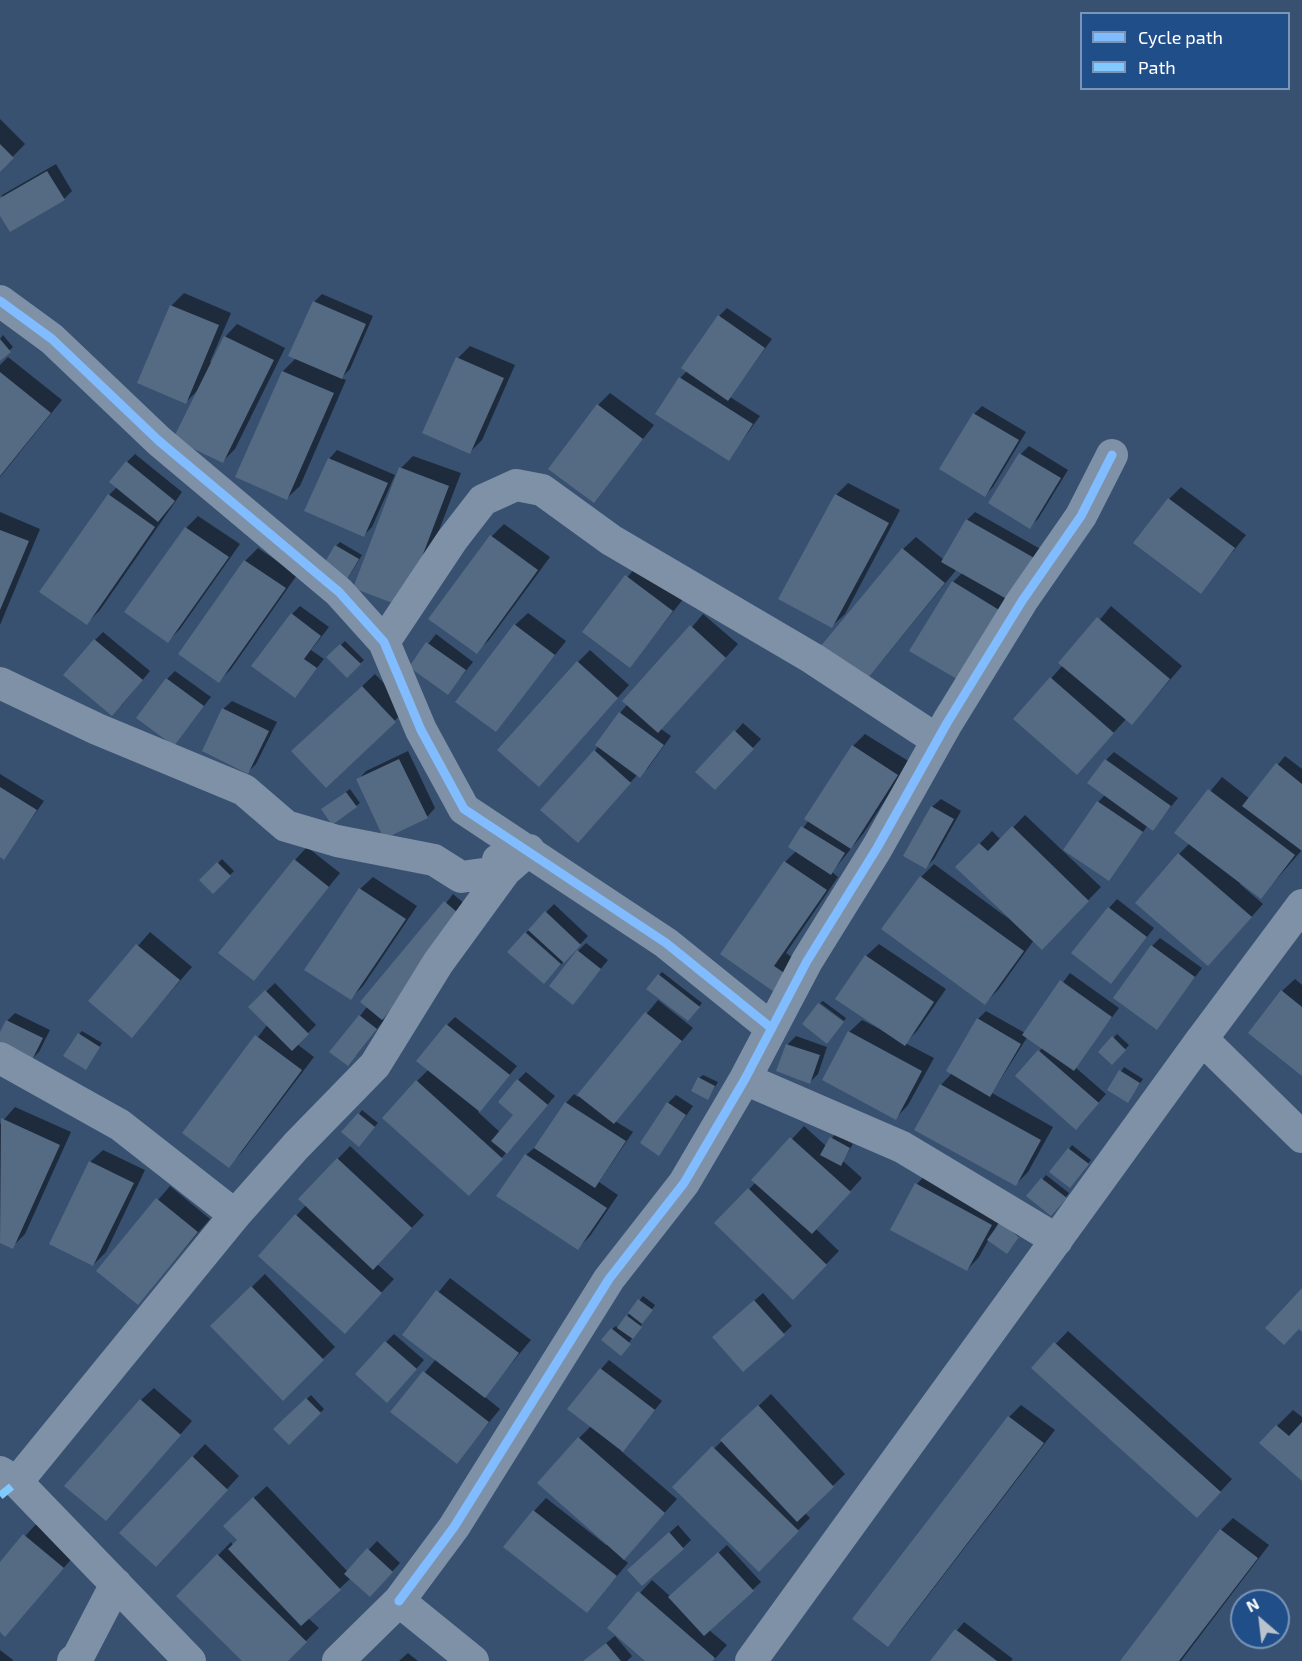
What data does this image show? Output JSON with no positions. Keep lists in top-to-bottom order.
{
  "legend": ["Cycle path", "Path"],
  "north": "top left"
}
